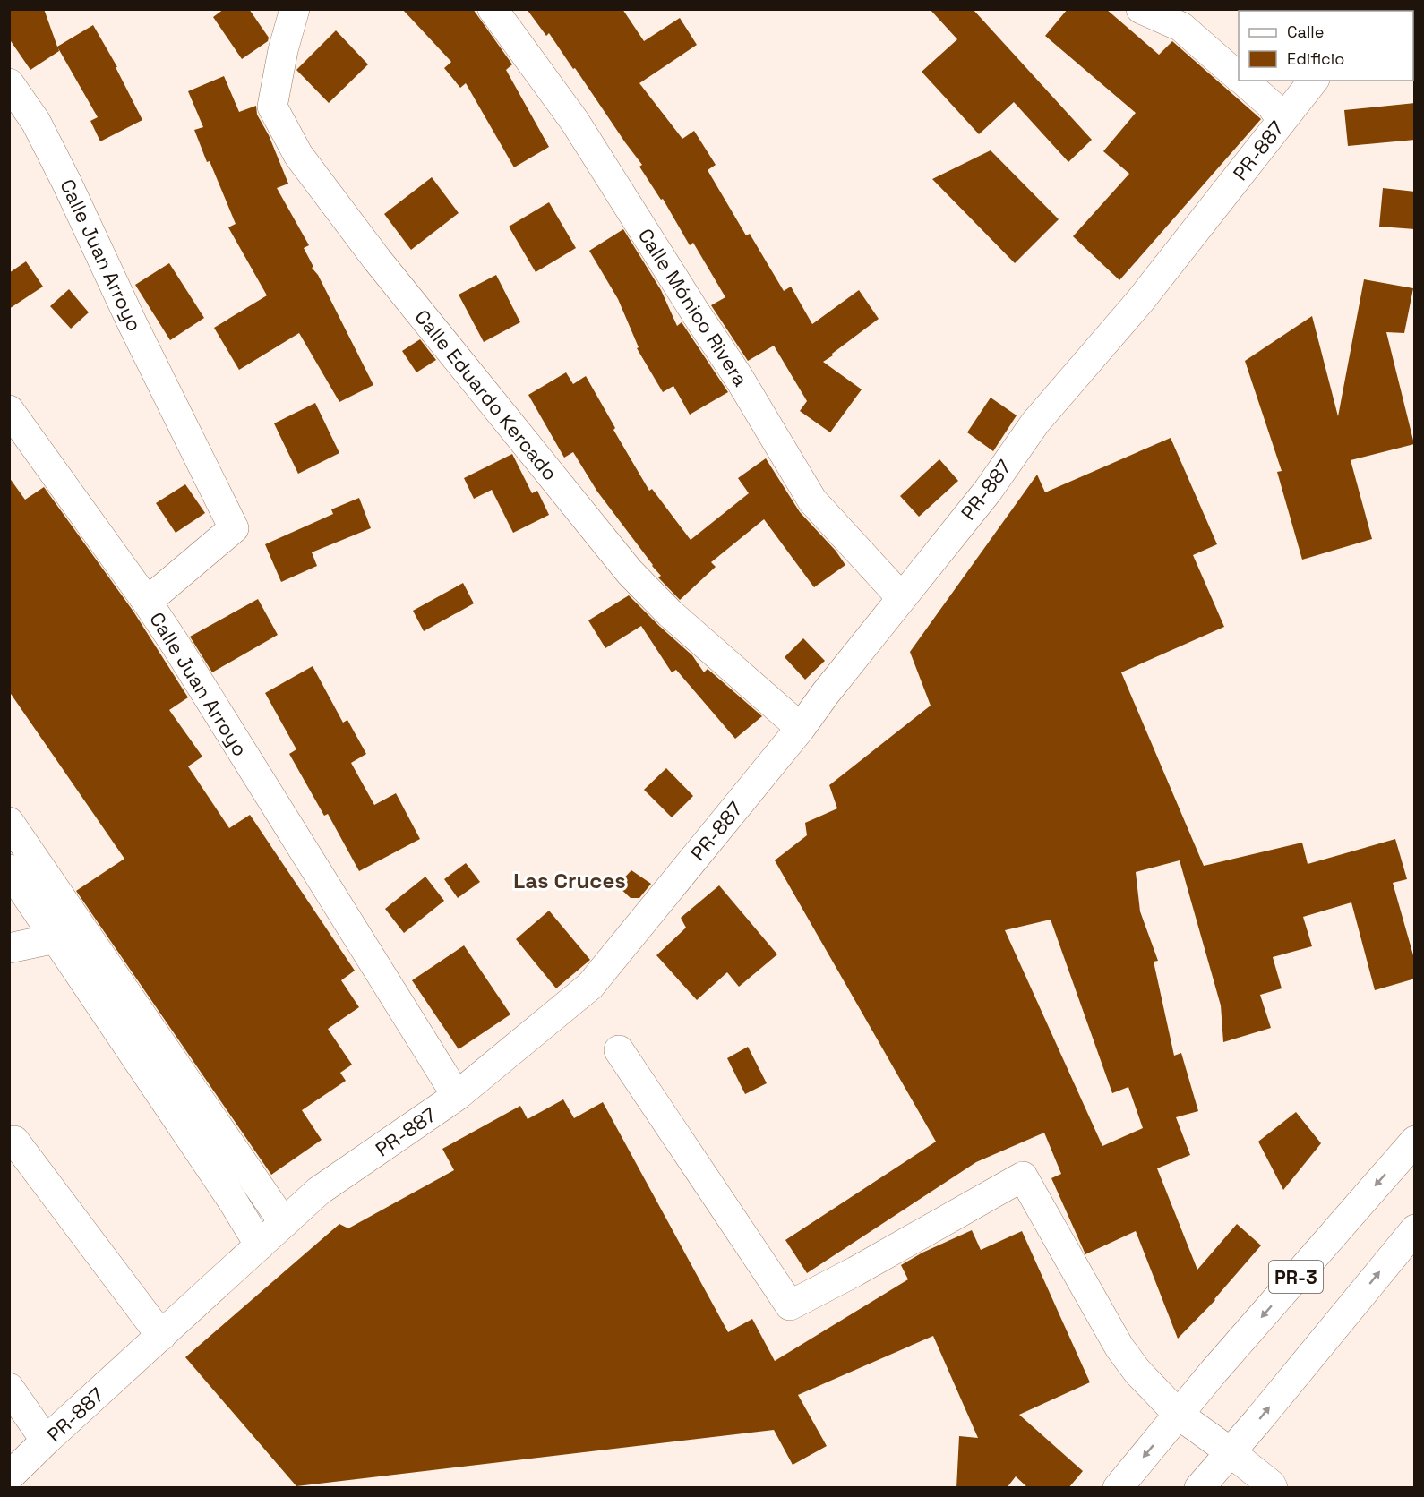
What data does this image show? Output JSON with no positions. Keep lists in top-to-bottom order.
{
  "streets": {
    "main road": [
      "PR-887",
      "Calle Juan Arroyo",
      "Calle Mónico Rivera",
      "Calle Eduardo Kercado",
      "PR-3"
    ]
  },
  "crossings": [
    ["PR-887", "Calle Juan Arroyo"],
    ["PR-887", "Calle Mónico Rivera"],
    ["PR-887", "Calle Eduardo Kercado"]
  ],
  "districts": ["Las Cruces"],
  "legend": ["Calle", "Edificio"]
}
